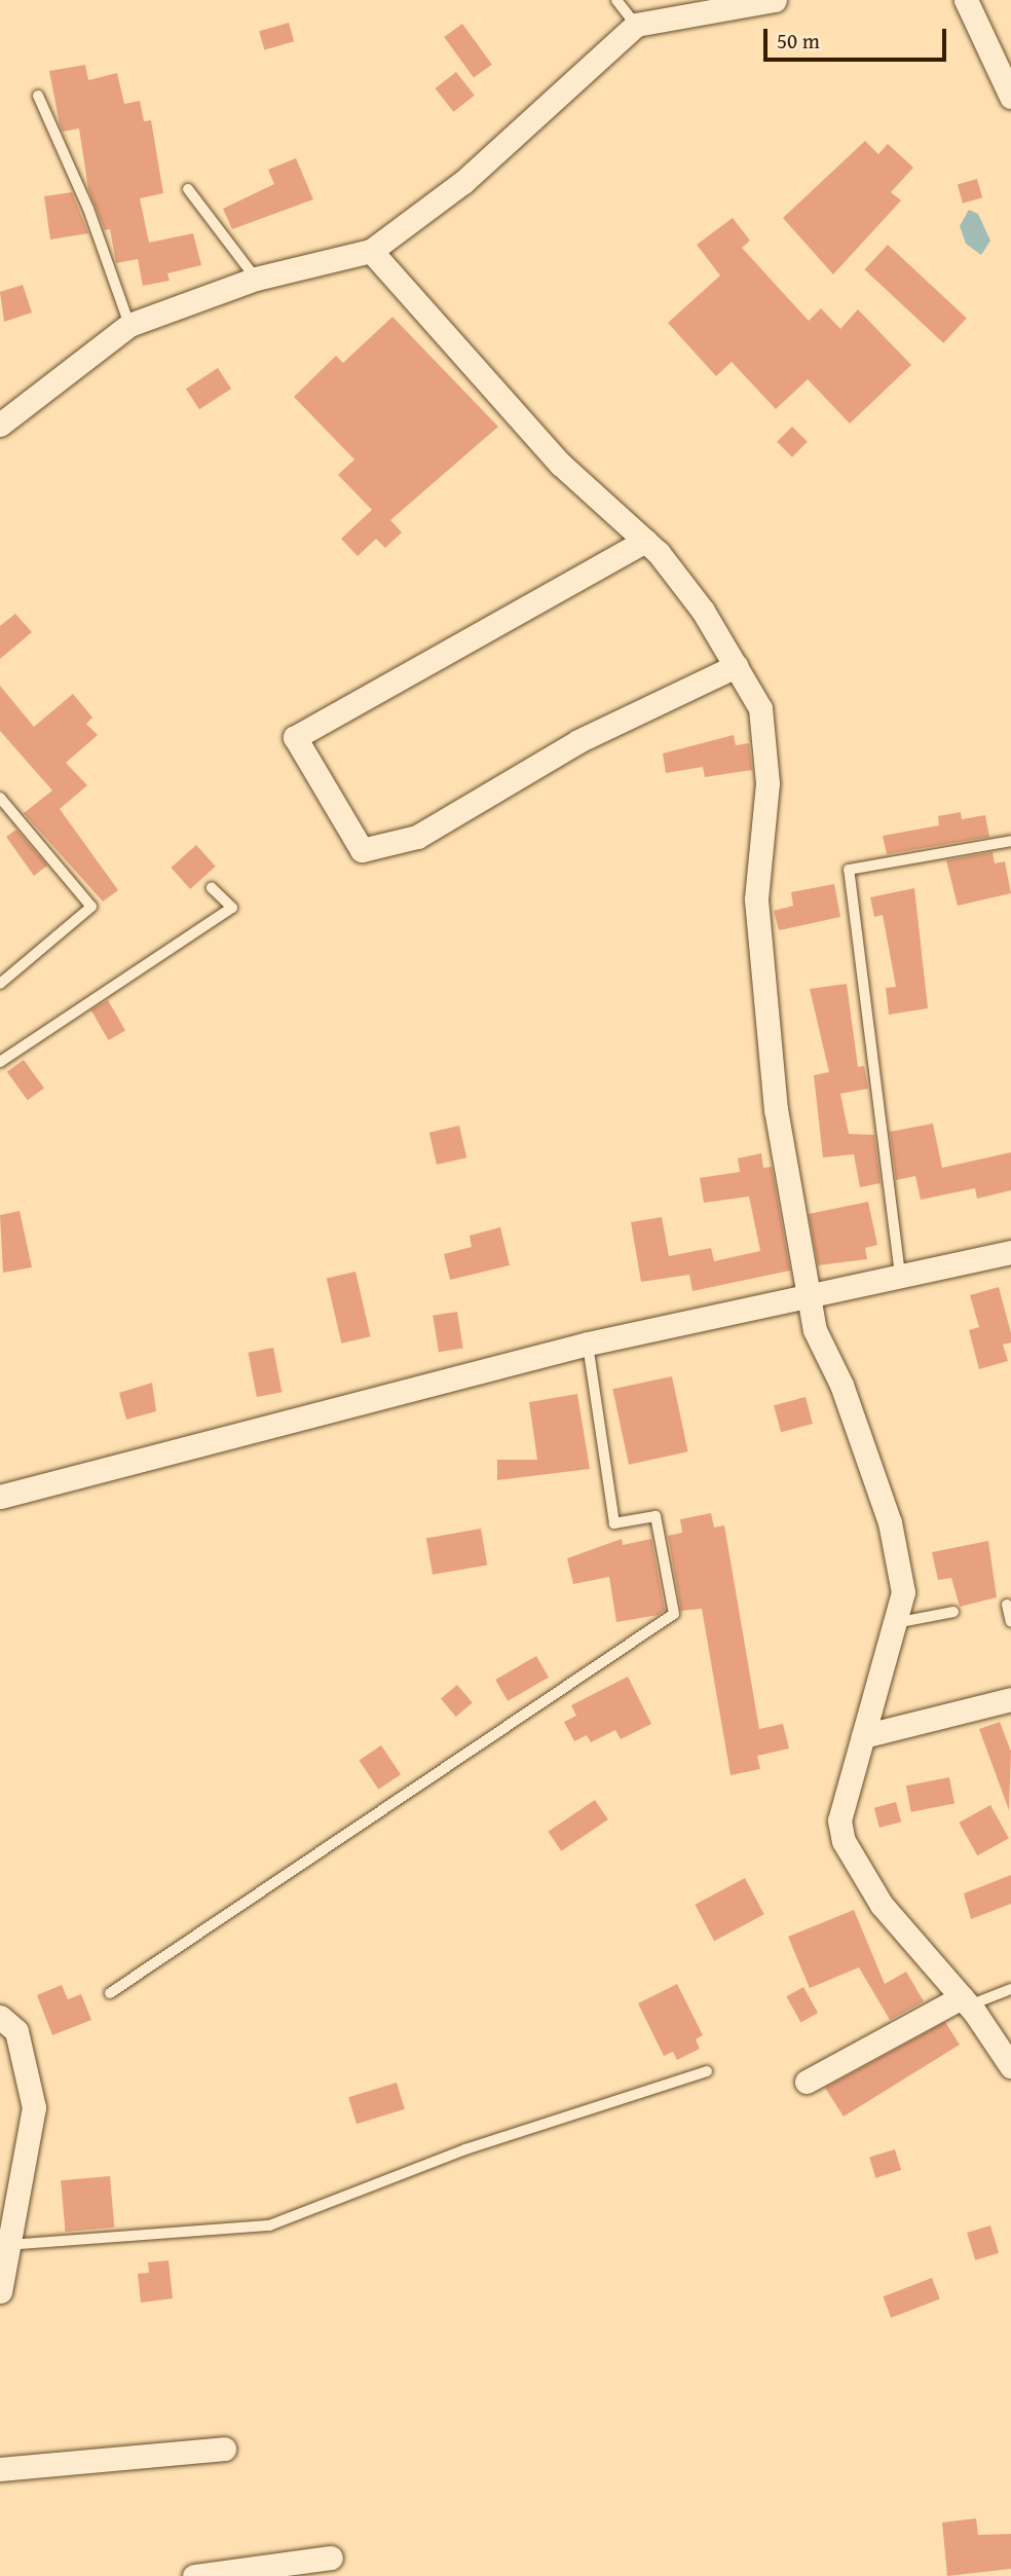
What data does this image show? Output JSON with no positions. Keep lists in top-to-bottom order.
{
  "scale_bar": "50 m"
}
